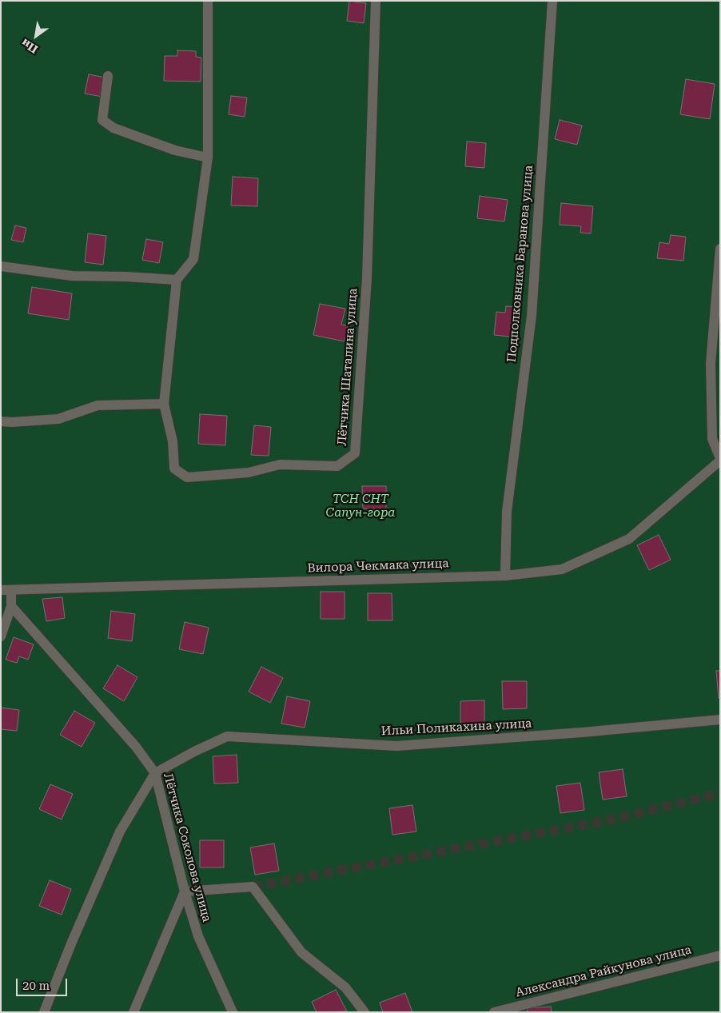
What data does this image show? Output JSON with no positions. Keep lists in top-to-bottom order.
{
  "streets": {
    "street": [
      "Подполковника Баранова улица",
      "Лётчика Шаталина улица",
      "Вилора Чекмака улица",
      "Ильи Поликахина улица",
      "Лётчика Соколова улица",
      "Александра Райкунова улица"
    ]
  },
  "crossings": [
    ["Подполковника Баранова улица", "Вилора Чекмака улица"],
    ["Ильи Поликахина улица", "Лётчика Соколова улица"]
  ],
  "parks": ["ТСН СНТ Сапун-гора"],
  "scale_bar": "20 m",
  "north": "bottom left"
}
